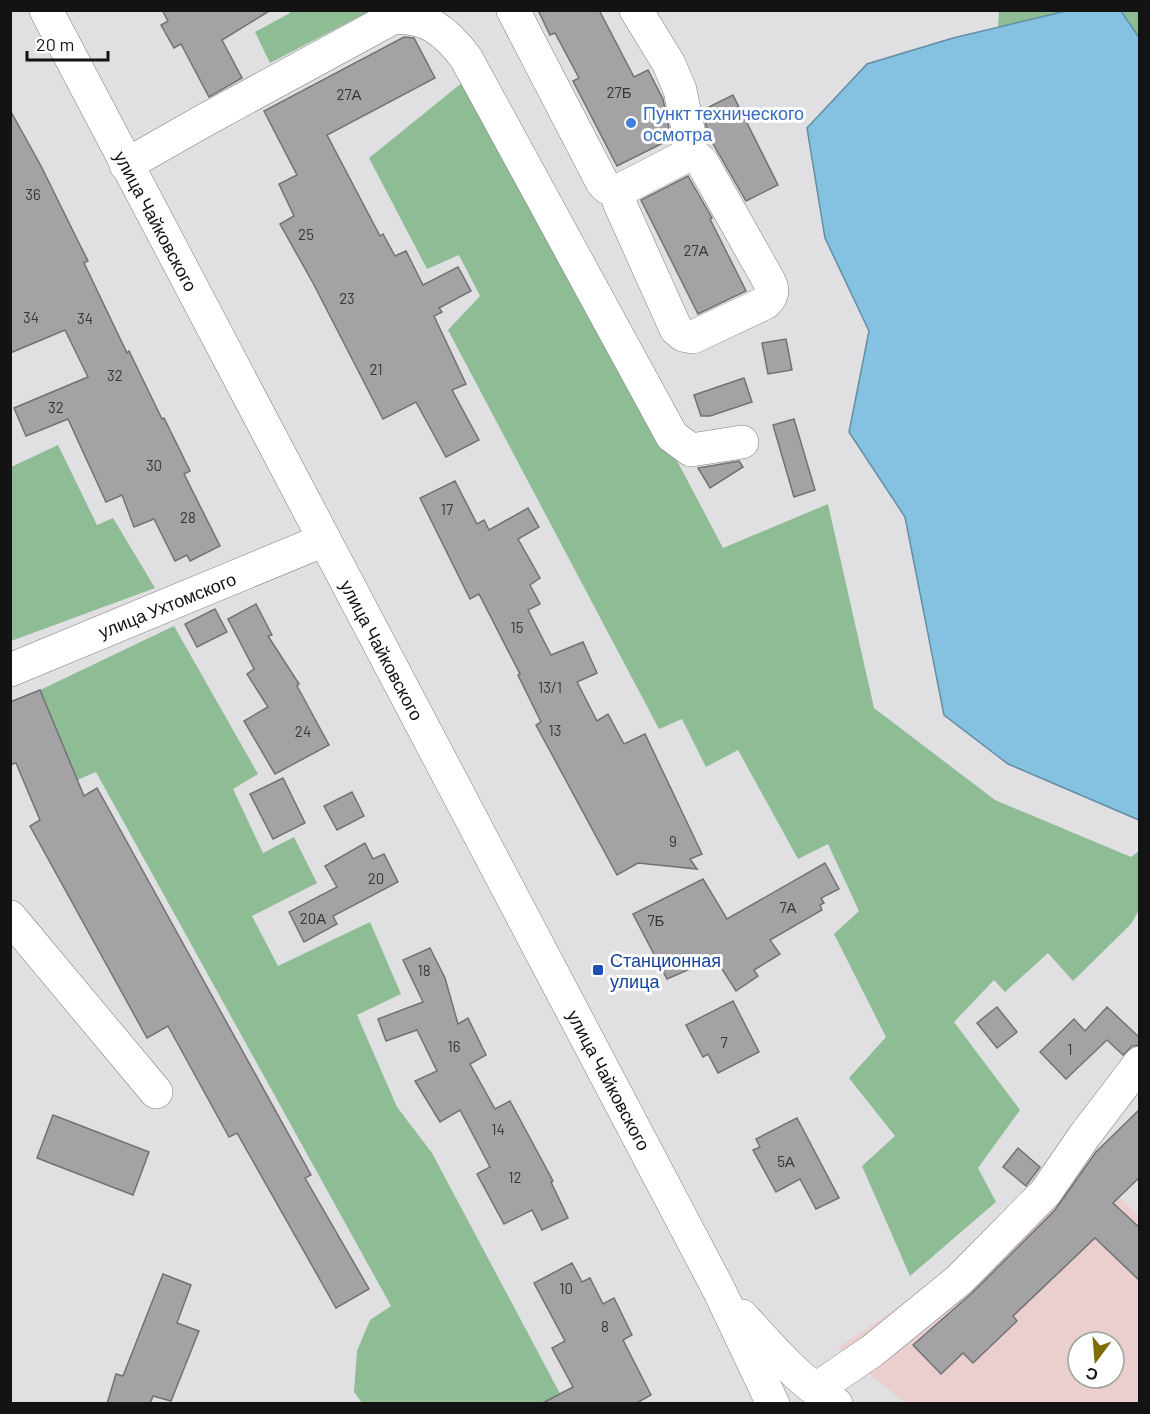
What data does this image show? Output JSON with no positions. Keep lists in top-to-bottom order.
{
  "streets": {
    "main road": ["улица Чайковского", "улица Ухтомского"]
  },
  "crossings": [
    ["улица Чайковского", "улица Ухтомского"]
  ],
  "places": {
    "other": ["Пункт технического осмотра"],
    "transit": ["Станционная улица"]
  },
  "house_numbers": [
    "27Б",
    "27А",
    "36",
    "25",
    "27А",
    "23",
    "34",
    "34",
    "21",
    "32",
    "32",
    "30",
    "17",
    "28",
    "15",
    "13/1",
    "13",
    "24",
    "9",
    "20",
    "7А",
    "20А",
    "7Б",
    "18",
    "7",
    "16",
    "1",
    "14",
    "5А",
    "12",
    "10",
    "8"
  ],
  "scale_bar": "20 m",
  "north": "bottom"
}
